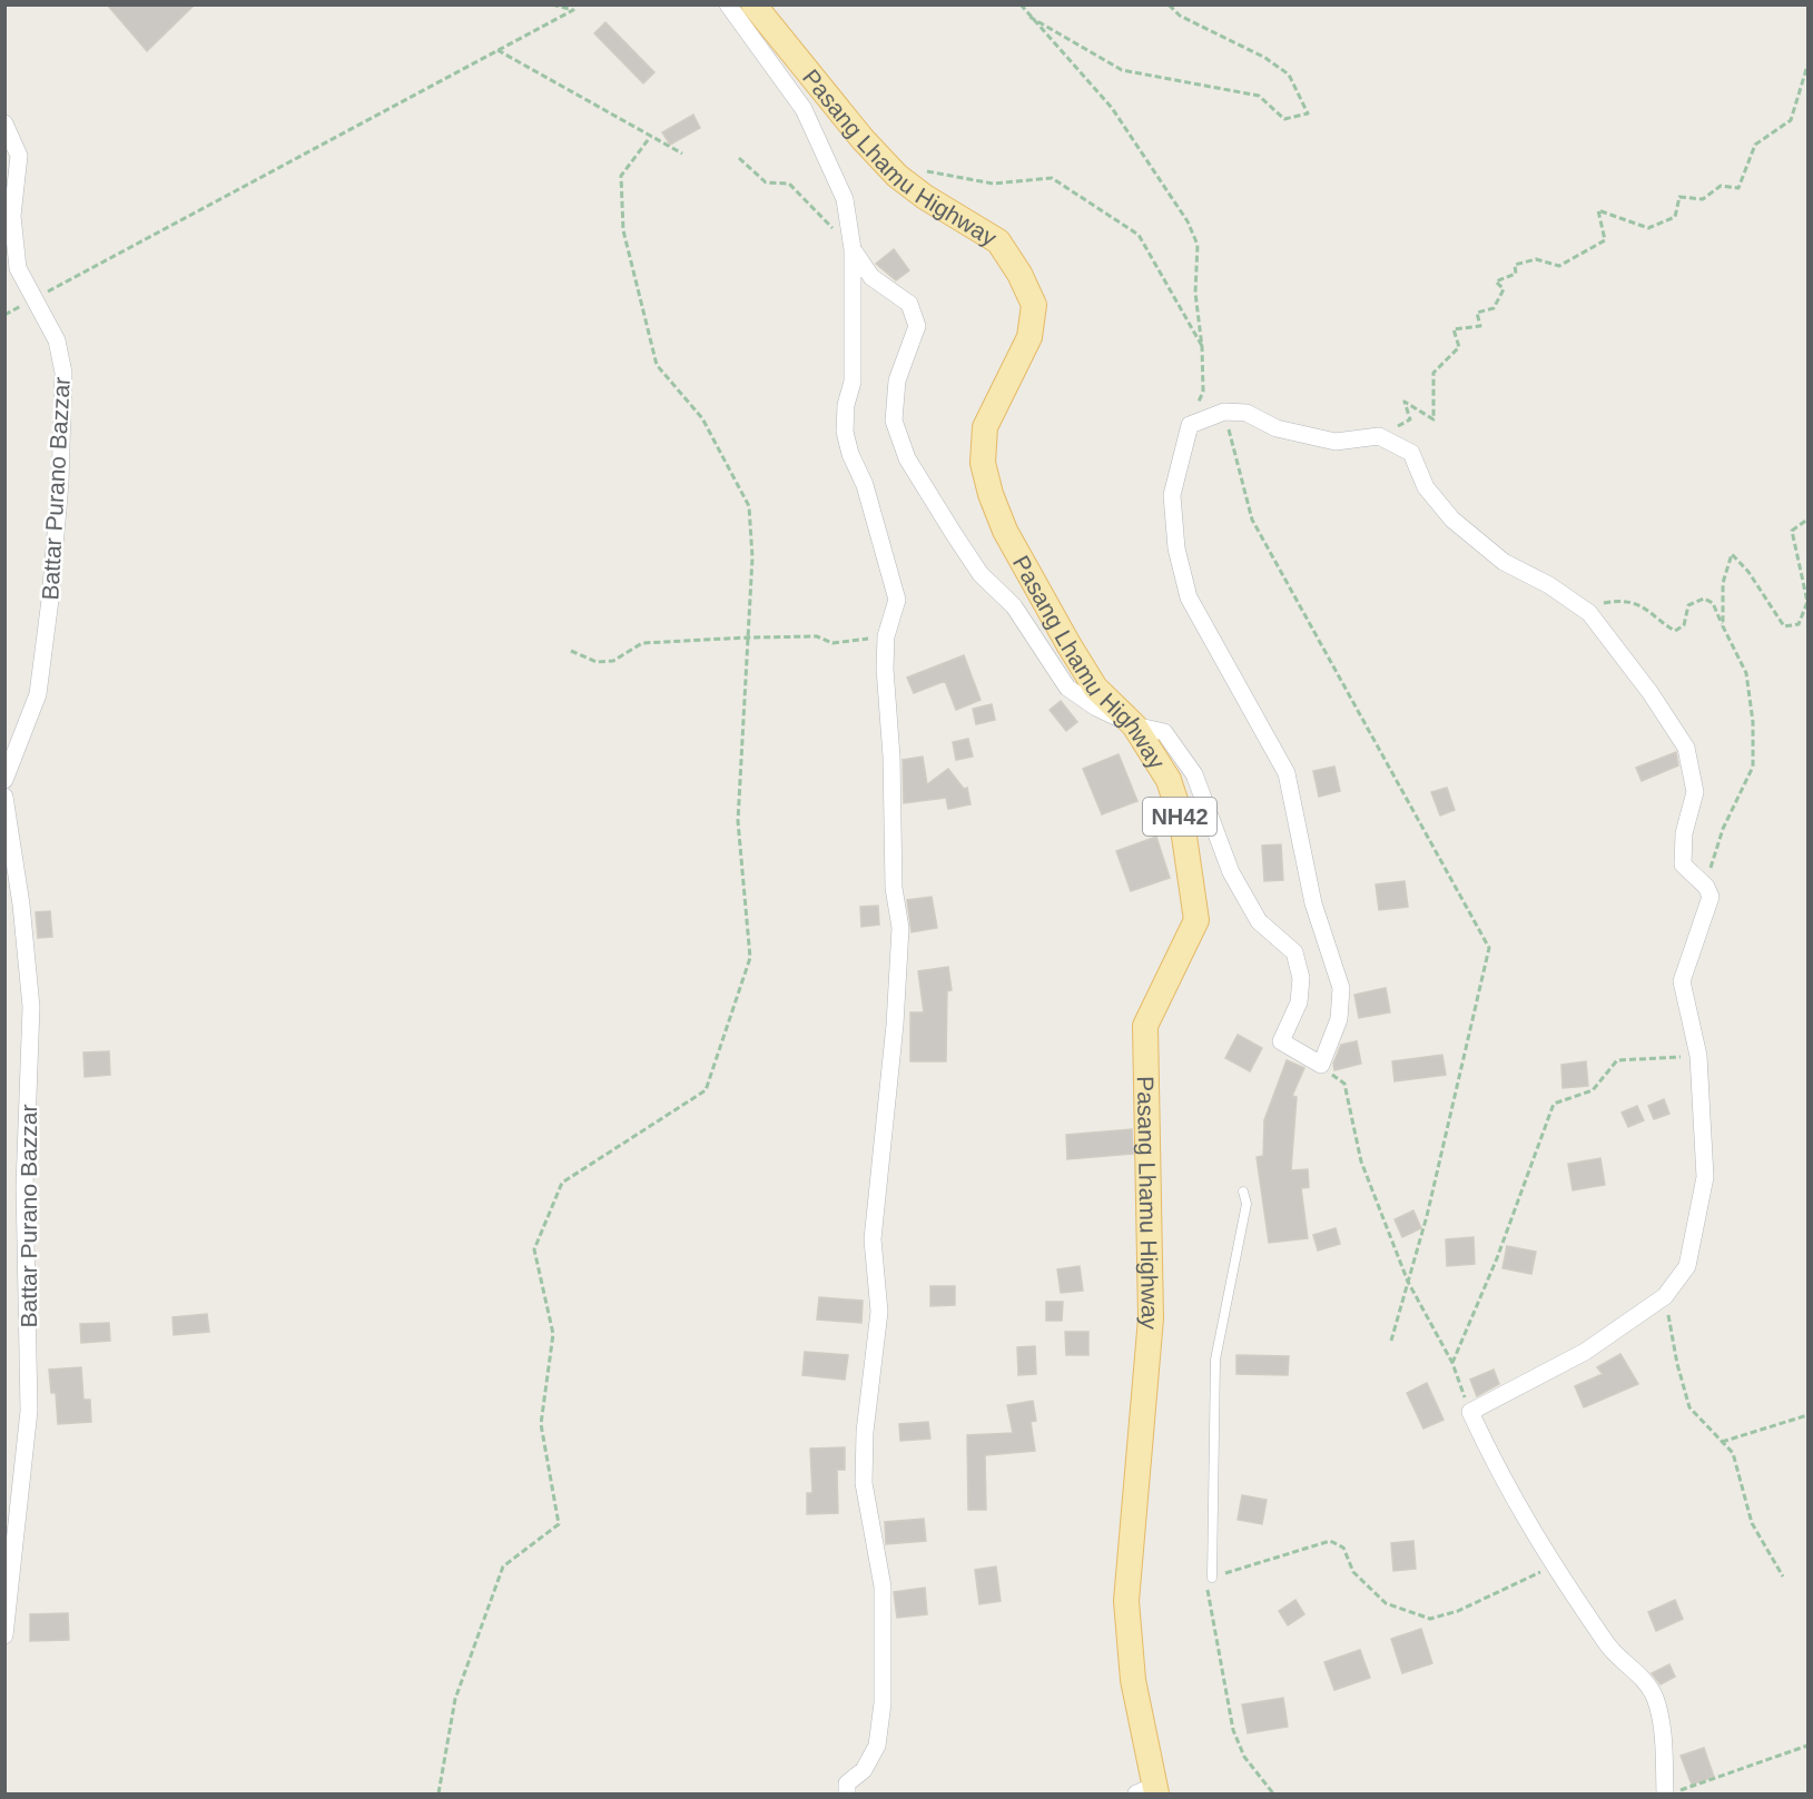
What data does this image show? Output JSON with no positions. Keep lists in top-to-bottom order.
{
  "streets": {
    "main road": ["Pasang Lhamu Highway", "NH42"],
    "street": ["Battar Purano Bazzar"]
  }
}
